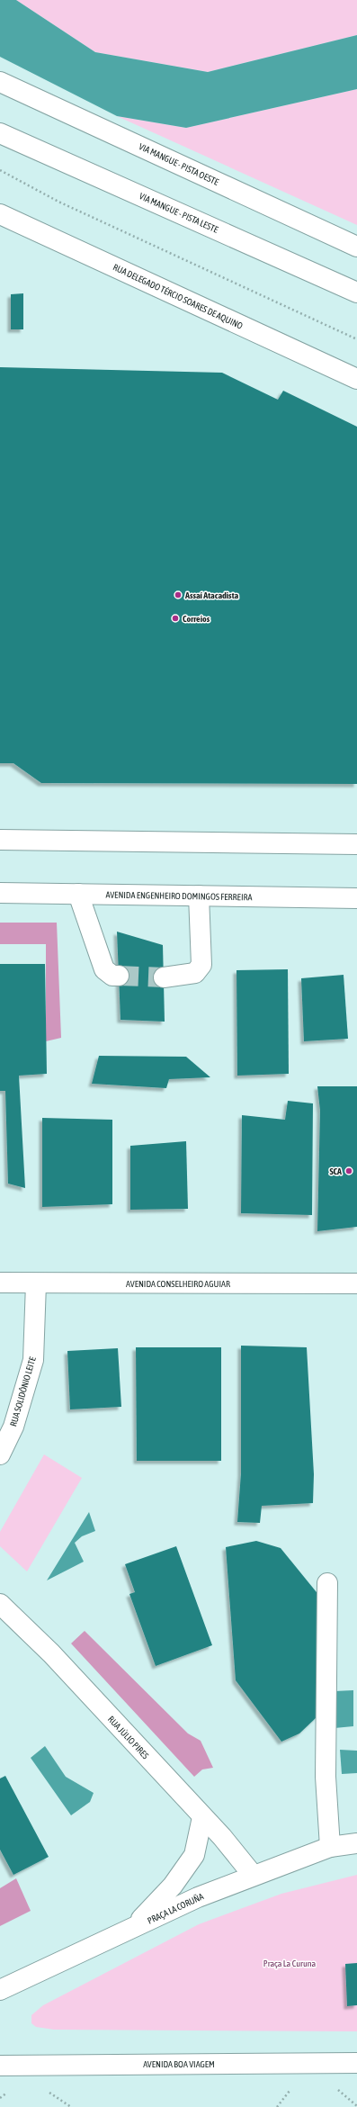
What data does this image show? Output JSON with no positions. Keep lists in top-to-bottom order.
{
  "streets": {
    "main road": [
      "VIA MANGUE - PISTA OESTE",
      "VIA MANGUE - PISTA LESTE",
      "RUA DELEGADO TÉRCIO SOARES DE AQUINO",
      "AVENIDA ENGENHEIRO DOMINGOS FERREIRA",
      "AVENIDA CONSELHEIRO AGUIAR",
      "RUA SOLIDÔNIO LEITE",
      "RUA JÚLIO PIRES",
      "PRAÇA LA CORUÑA",
      "AVENIDA BOA VIAGEM"
    ]
  },
  "crossings": [
    ["AVENIDA CONSELHEIRO AGUIAR", "RUA SOLIDÔNIO LEITE"],
    ["RUA JÚLIO PIRES", "PRAÇA LA CORUÑA"]
  ],
  "parks": ["Praça La Curuna"],
  "places": ["Assaí Atacadista", "Correios", "SCA"]
}
